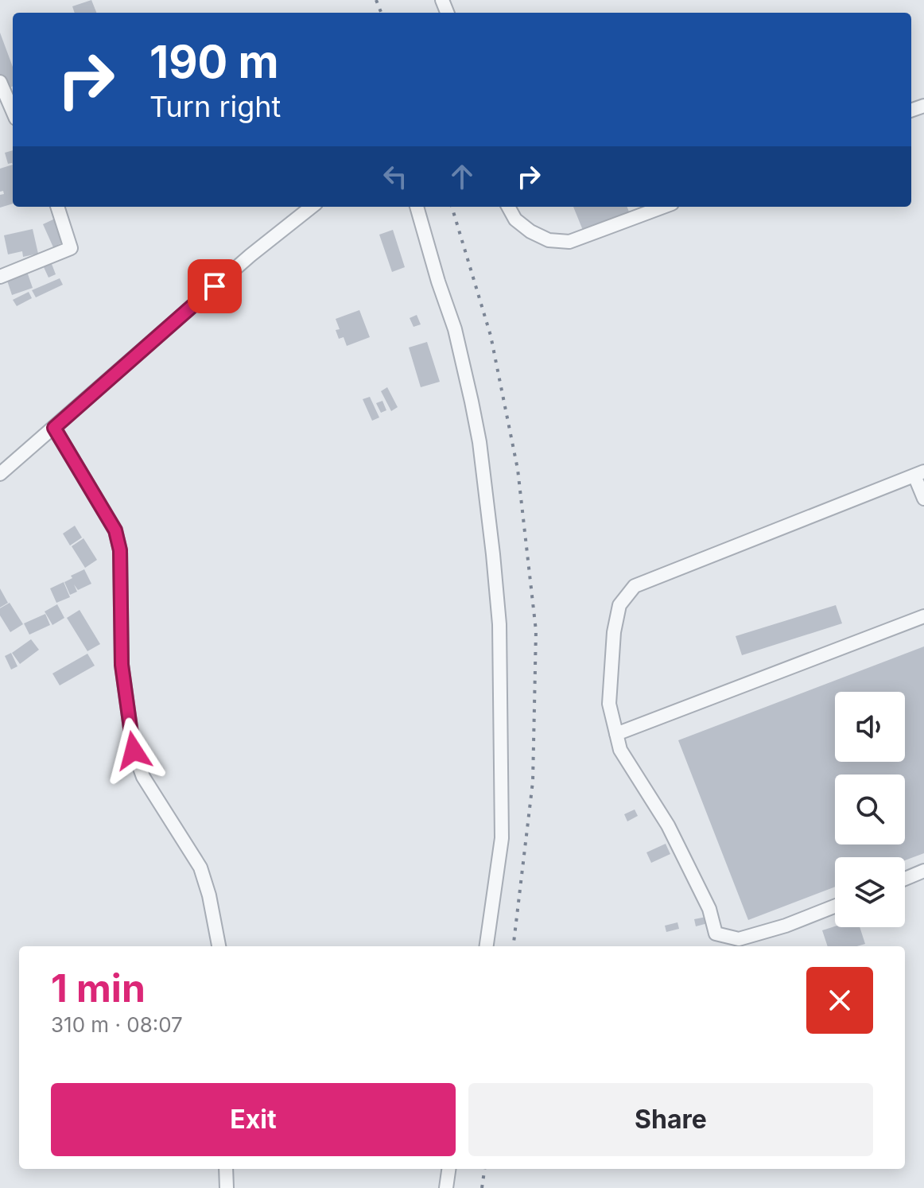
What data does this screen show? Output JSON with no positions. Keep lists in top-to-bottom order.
{
  "page": {
    "turn": ["190 m", "Turn right"],
    "heading": ["1 min", "310 m · 08:07"],
    "buttons": ["Exit", "Share"]
  }
}
